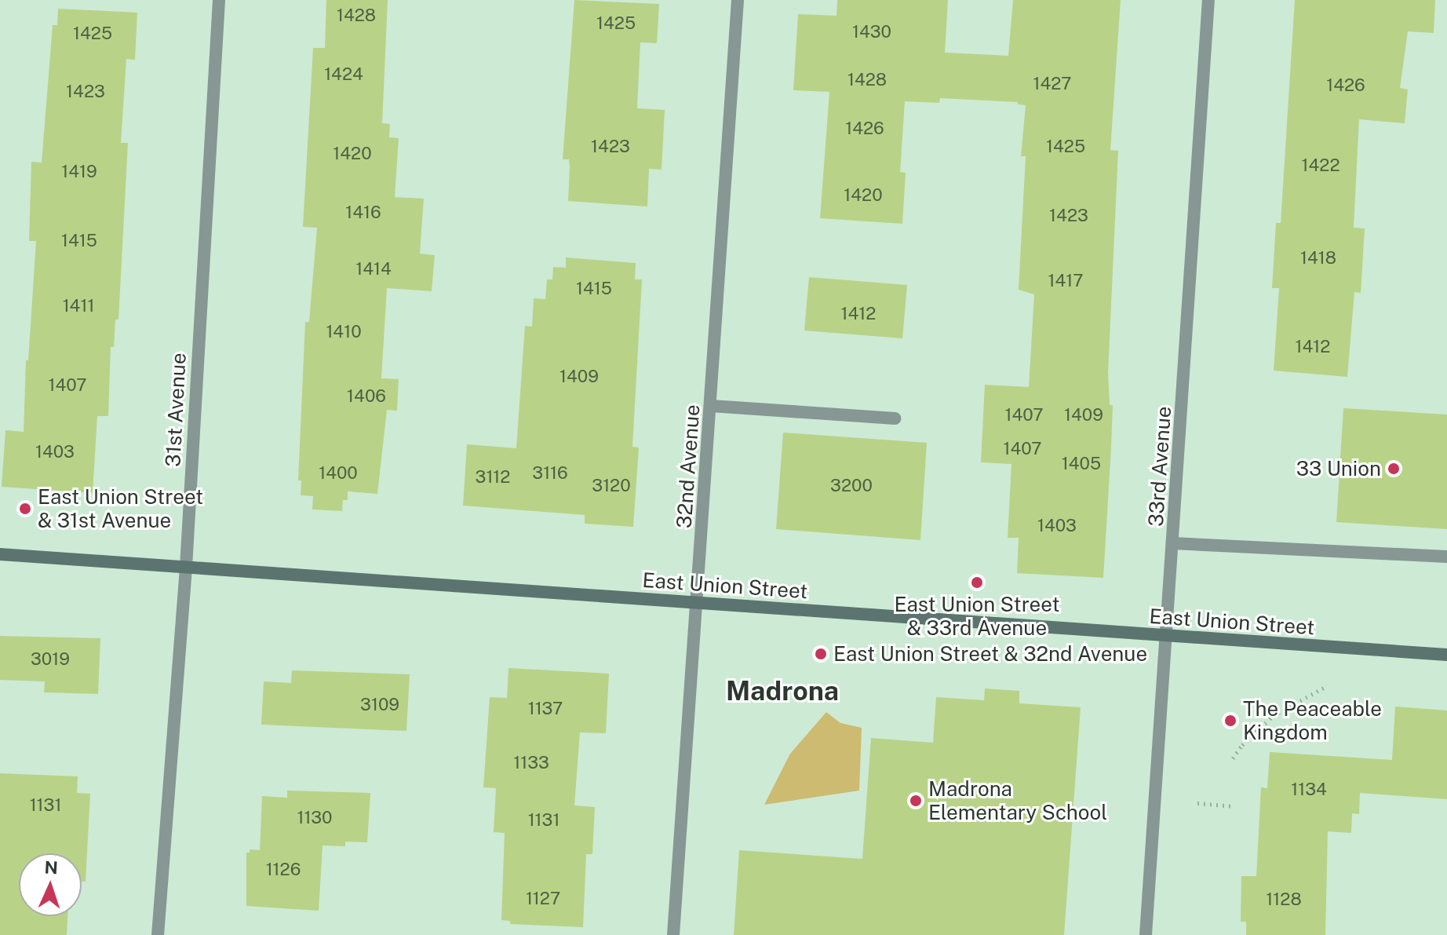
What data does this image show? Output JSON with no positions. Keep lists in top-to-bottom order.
{
  "streets": {
    "street": [
      "31st Avenue",
      "32nd Avenue",
      "33rd Avenue",
      "East Union Street"
    ]
  },
  "crossings": [
    ["31st Avenue", "East Union Street"],
    ["32nd Avenue", "East Union Street"],
    ["33rd Avenue", "East Union Street"]
  ],
  "districts": ["Madrona"],
  "places": [
    "33 Union",
    "East Union Street & 31st Avenue",
    "East Union Street & 33rd Avenue",
    "East Union Street & 32nd Avenue",
    "The Peaceable Kingdom",
    "Madrona Elementary School"
  ],
  "house_numbers": [
    "1428",
    "1425",
    "1430",
    "1425",
    "1424",
    "1428",
    "1427",
    "1426",
    "1423",
    "1426",
    "1423",
    "1425",
    "1420",
    "1422",
    "1419",
    "1420",
    "1416",
    "1423",
    "1415",
    "1418",
    "1414",
    "1417",
    "1415",
    "1411",
    "1412",
    "1410",
    "1412",
    "1409",
    "1407",
    "1406",
    "1407",
    "1409",
    "1407",
    "1403",
    "1405",
    "1400",
    "3116",
    "3112",
    "3120",
    "3200",
    "1403",
    "3019",
    "3109",
    "1137",
    "1133",
    "1134",
    "1131",
    "1130",
    "1131",
    "1126",
    "1127",
    "1128"
  ],
  "north": "top"
}
